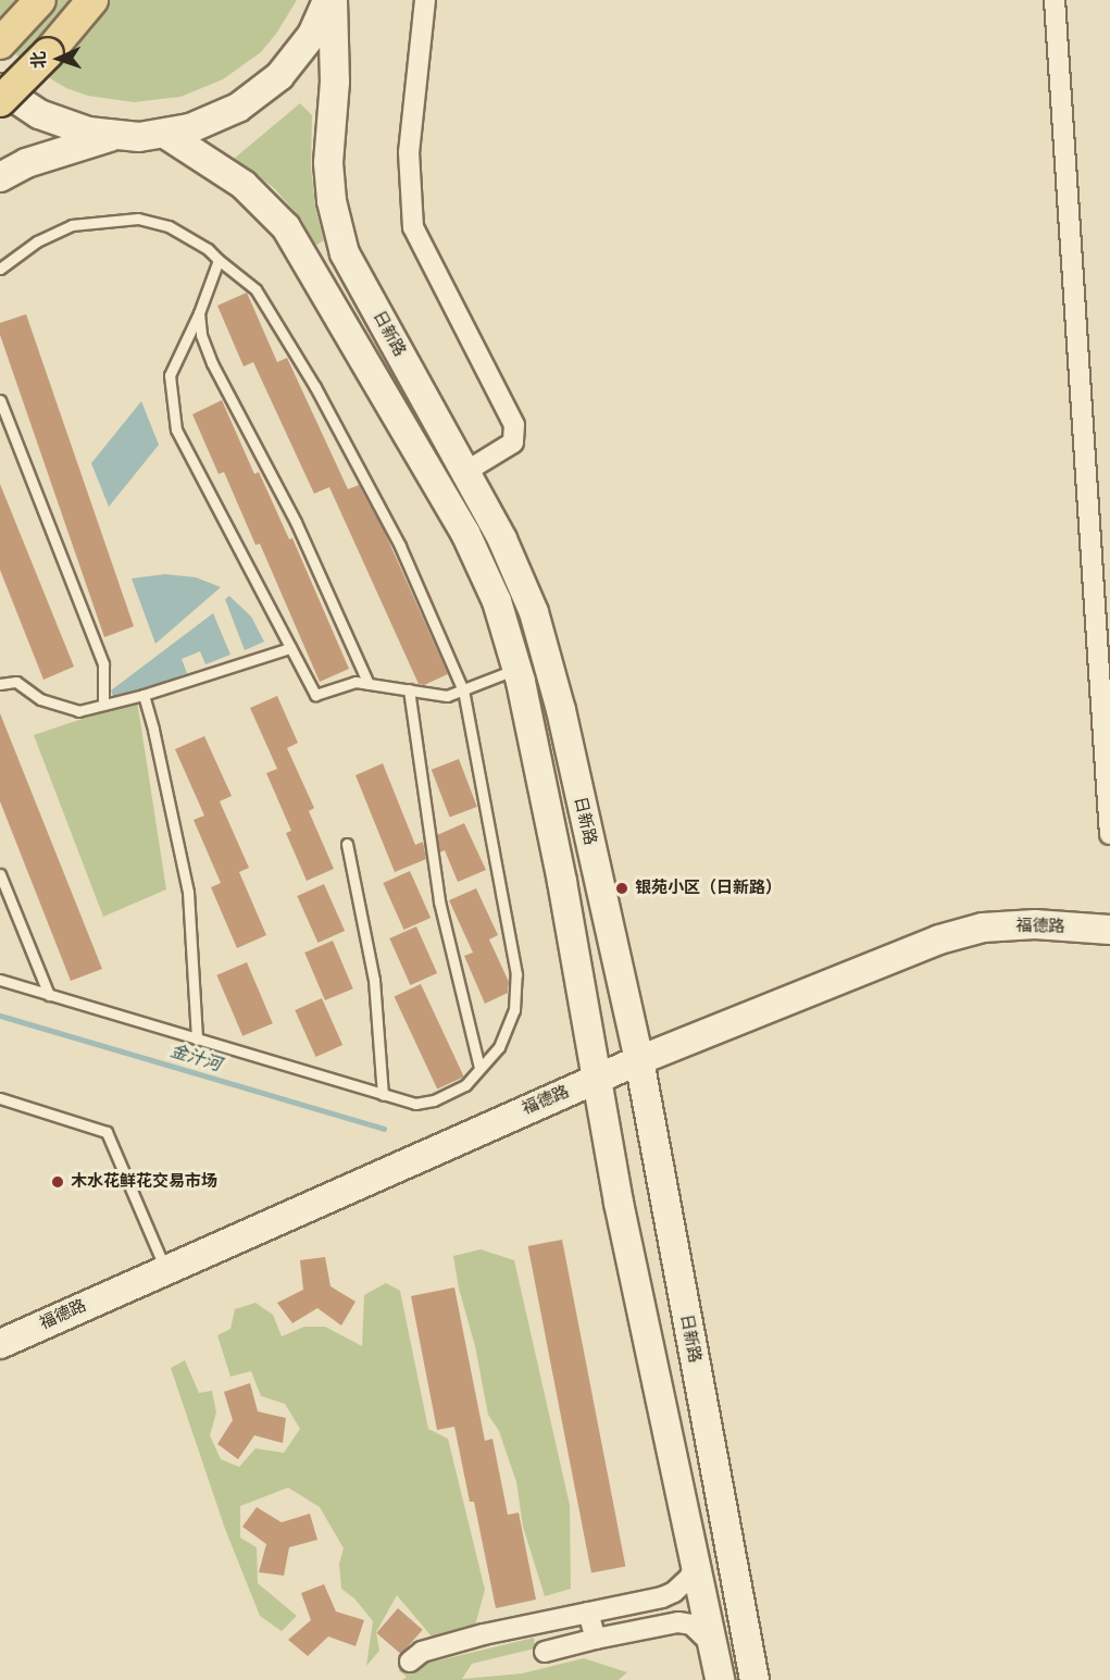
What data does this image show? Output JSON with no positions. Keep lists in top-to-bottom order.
{
  "streets": {
    "main road": ["日新路", "福德路"]
  },
  "crossings": [
    ["日新路", "福德路"]
  ],
  "water": ["金汁河"],
  "places": ["银苑小区（日新路）", "木水花鲜花交易市场"],
  "north": "left"
}
